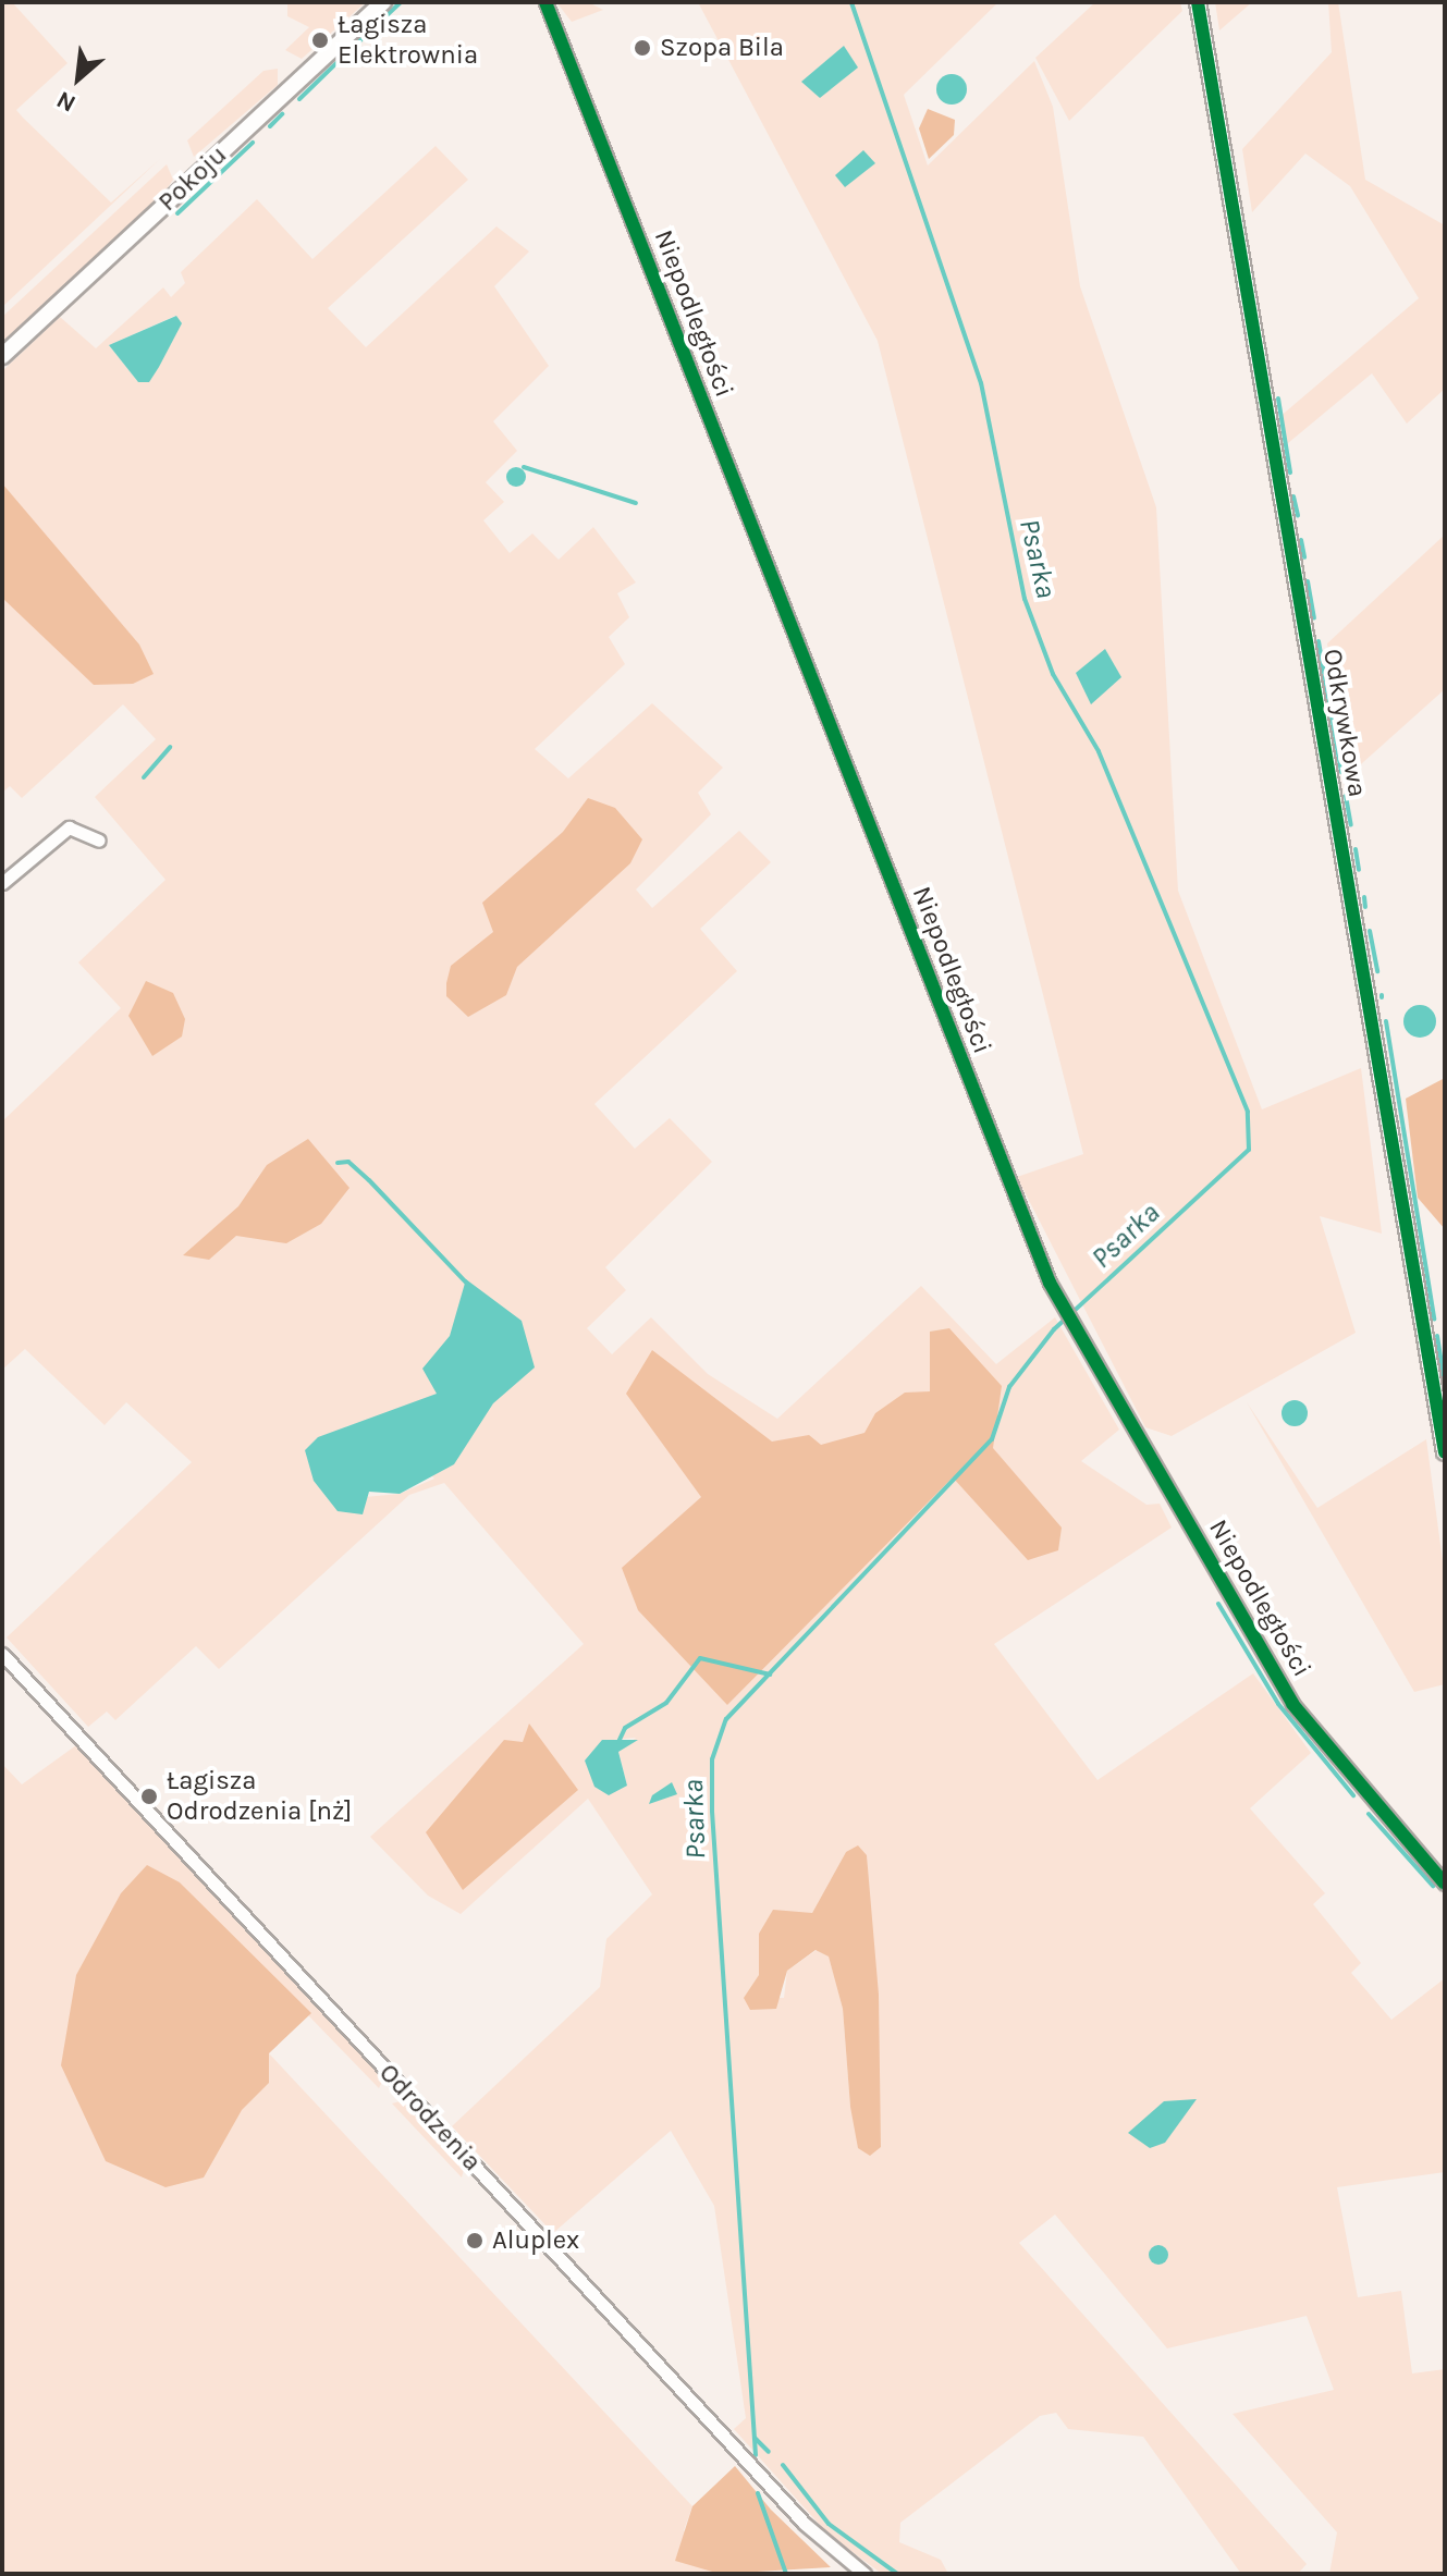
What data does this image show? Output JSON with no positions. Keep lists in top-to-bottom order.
{
  "streets": {
    "street": [
      "Pokoju",
      "Niepodległości",
      "Odkrywkowa",
      "Odrodzenia"
    ]
  },
  "water": ["Psarka"],
  "places": [
    "Łagisza Elektrownia",
    "Szopa Bila",
    "Łagisza Odrodzenia [nż]",
    "Aluplex"
  ],
  "north": "bottom left"
}
